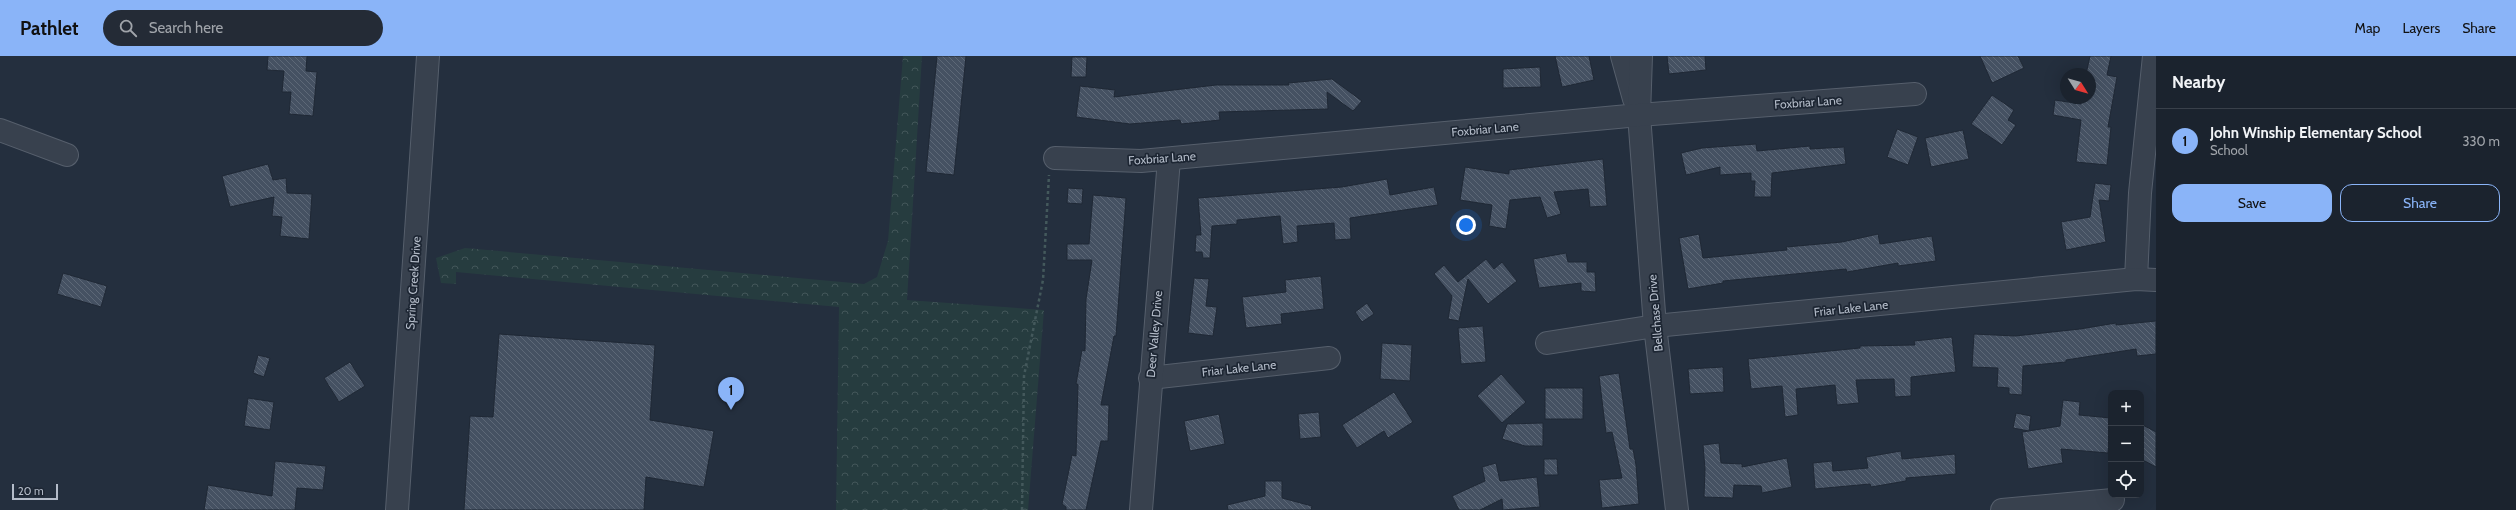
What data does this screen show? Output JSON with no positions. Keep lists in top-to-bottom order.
{
  "streets": {
    "street": [
      "Foxbriar Lane",
      "Spring Creek Drive",
      "Friar Lake Lane",
      "Bellchase Drive",
      "Deer Valley Drive"
    ]
  },
  "crossings": [
    ["Foxbriar Lane", "Bellchase Drive"],
    ["Foxbriar Lane", "Deer Valley Drive"],
    ["Friar Lake Lane", "Bellchase Drive"],
    ["Friar Lake Lane", "Deer Valley Drive"]
  ],
  "scale_bar": "20 m",
  "north": "bottom right",
  "page": {
    "header": "Pathlet",
    "search": "Search here",
    "nav": ["Map", "Layers", "Share"],
    "heading": "Nearby",
    "list": [
      {
        "mark": "1",
        "name": "John Winship Elementary School",
        "note": "School",
        "value": "330 m"
      }
    ],
    "buttons": ["Save", "Share"],
    "pins": "1",
    "map_buttons": ["+", "−"],
    "scale": "20 m"
  }
}
